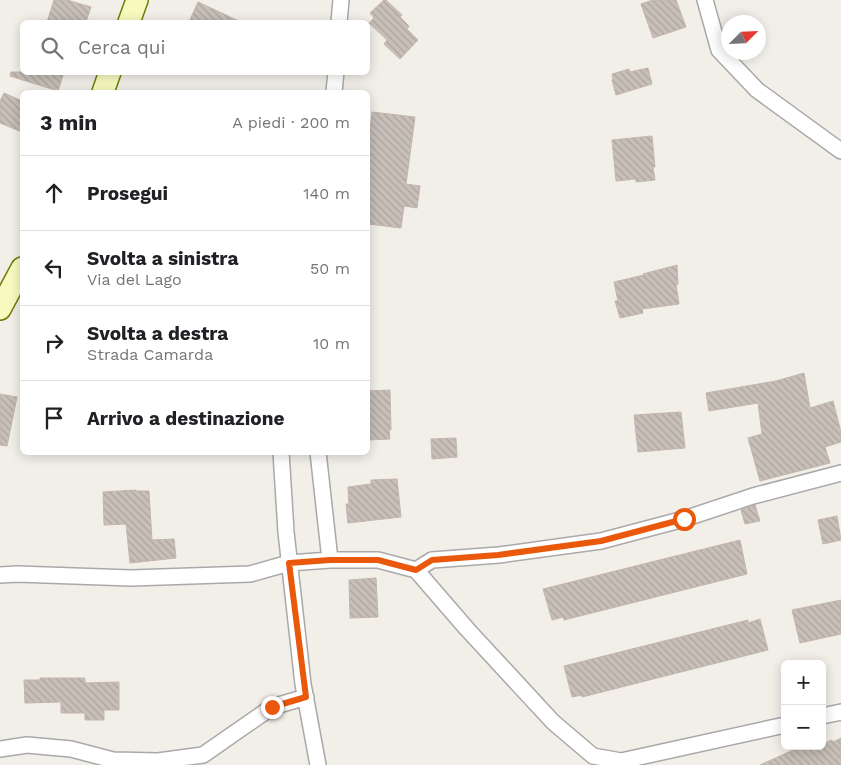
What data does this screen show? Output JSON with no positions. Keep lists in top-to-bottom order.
{
  "north": "top right",
  "page": {
    "search": "Cerca qui",
    "heading": ["3 min", "A piedi · 200 m"],
    "list": [
      ["Prosegui", "140 m"],
      ["Svolta a sinistra", "Via del Lago", "50 m"],
      ["Svolta a destra", "Strada Camarda", "10 m"],
      "Arrivo a destinazione"
    ],
    "map_buttons": ["+", "−"]
  }
}
